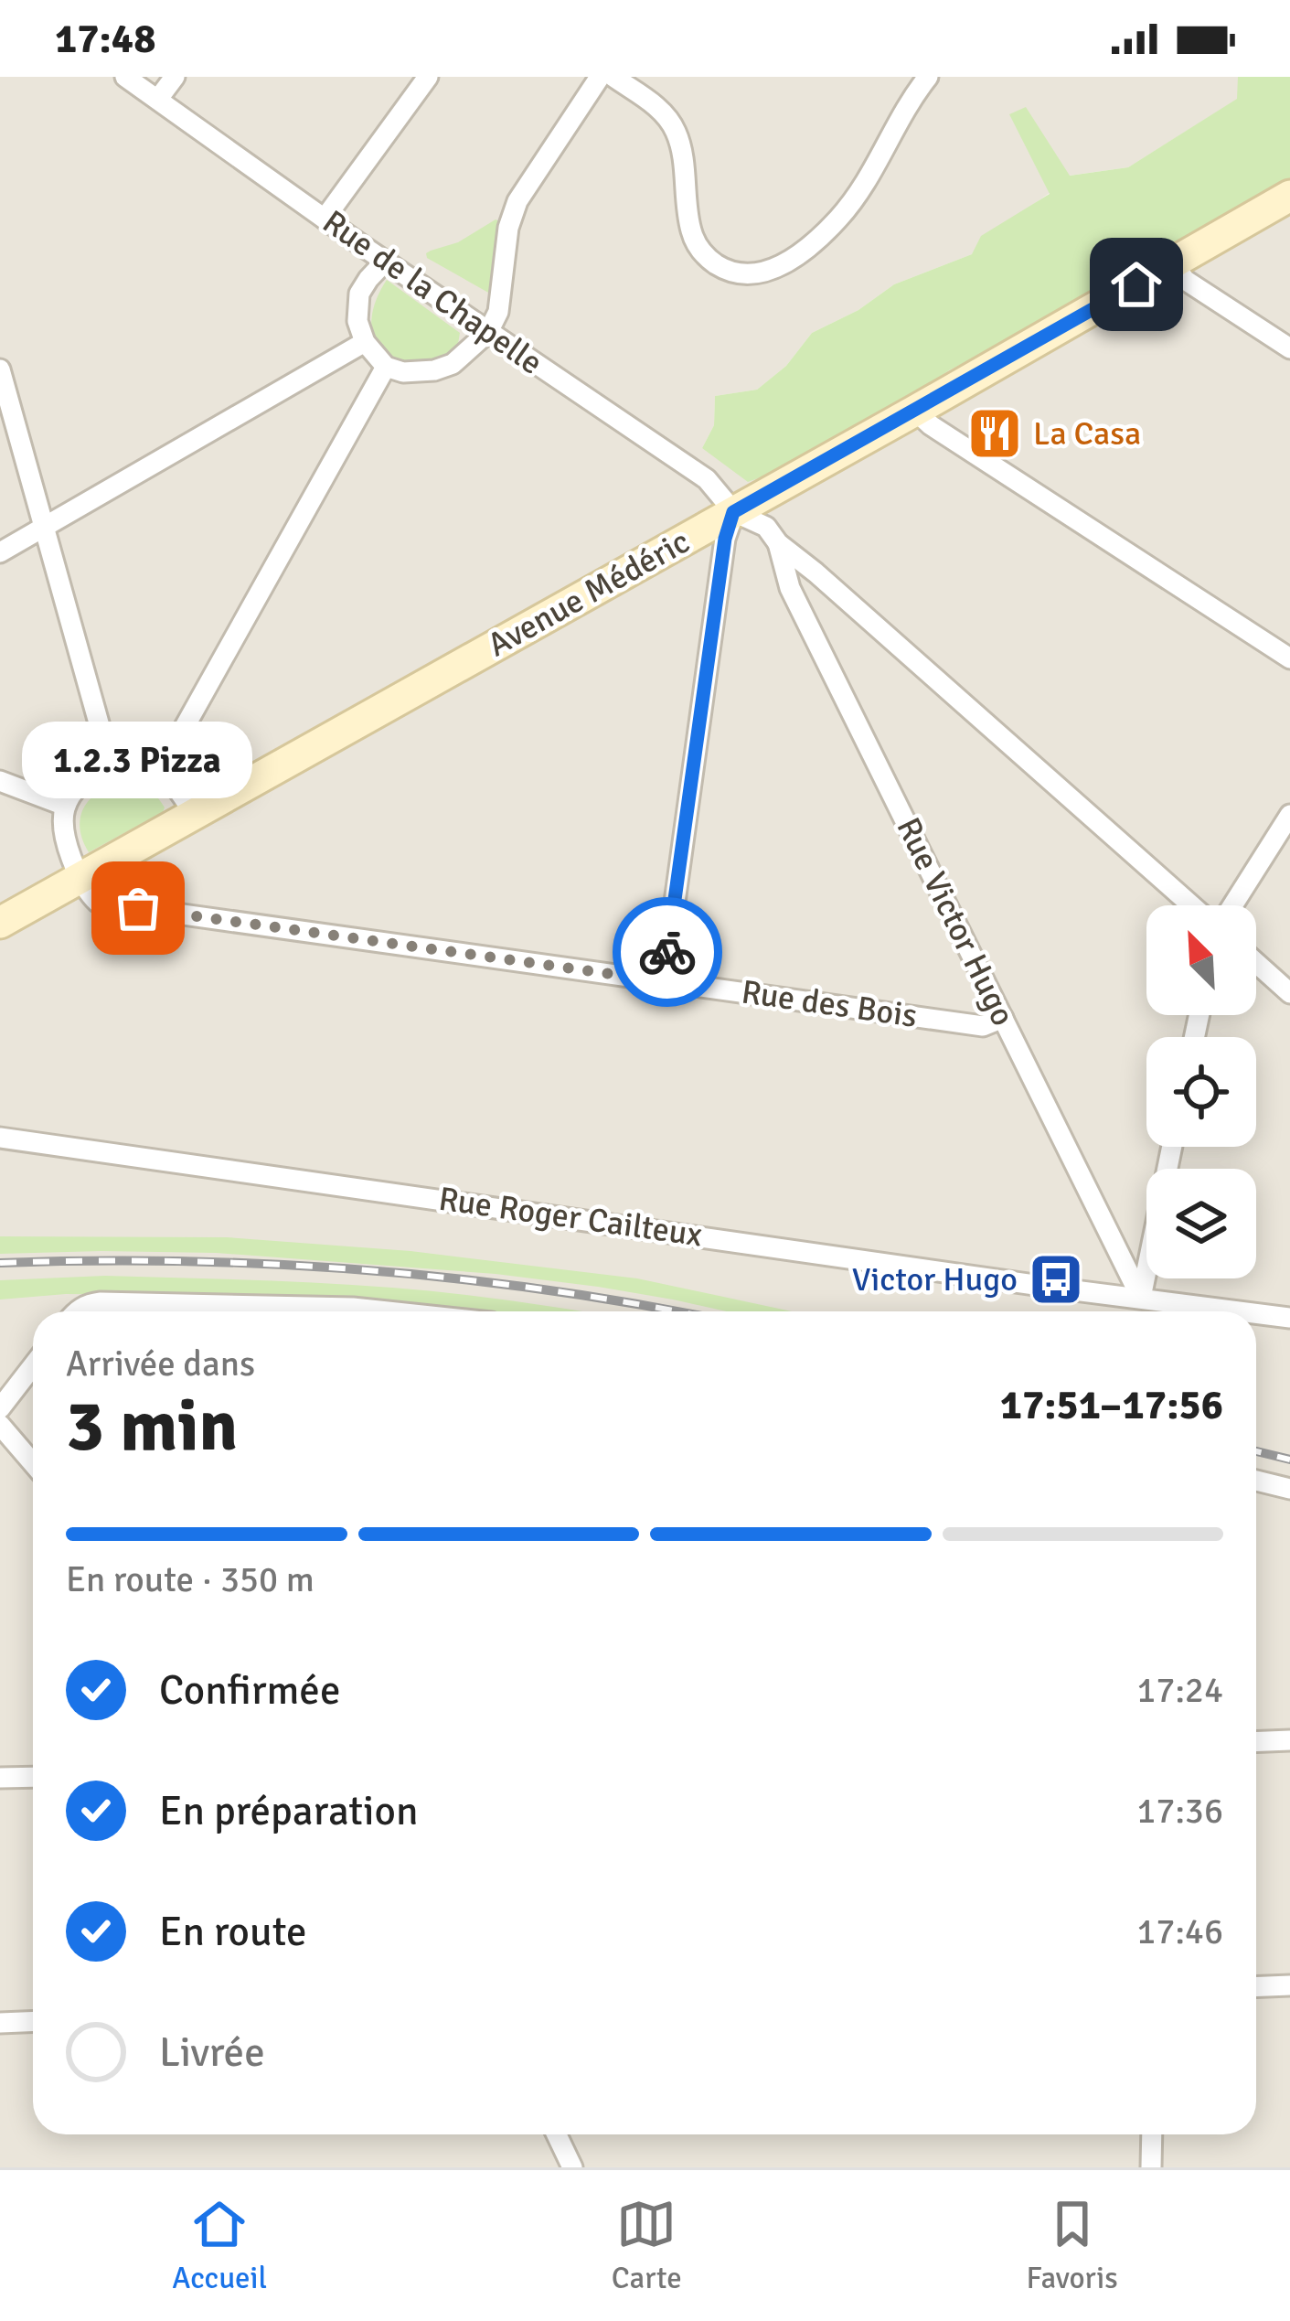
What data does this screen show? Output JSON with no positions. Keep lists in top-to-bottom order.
{
  "streets": {
    "main road": ["Avenue Médéric"],
    "street": [
      "Rue de la Chapelle",
      "Rue Victor Hugo",
      "Rue des Bois",
      "Rue Roger Cailteux"
    ]
  },
  "crossings": [
    ["Rue de la Chapelle", "Avenue Médéric"],
    ["Rue de la Chapelle", "Rue Victor Hugo"],
    ["Avenue Médéric", "Rue des Bois"],
    ["Rue Victor Hugo", "Rue des Bois"],
    ["Rue Victor Hugo", "Rue Roger Cailteux"]
  ],
  "places": {
    "restaurant": ["La Casa"],
    "other": ["1.2.3 Pizza"],
    "bus stop": ["Victor Hugo"]
  },
  "north": "top left",
  "page": {
    "status": "17:48",
    "bubble": "1.2.3 Pizza",
    "heading": ["3 min", "Arrivée dans", "17:51–17:56"],
    "bar": "En route · 350 m",
    "list": [
      ["Confirmée", "17:24"],
      ["En préparation", "17:36"],
      ["En route", "17:46"],
      "Livrée"
    ],
    "tabs": ["Accueil", "Carte", "Favoris"]
  }
}
